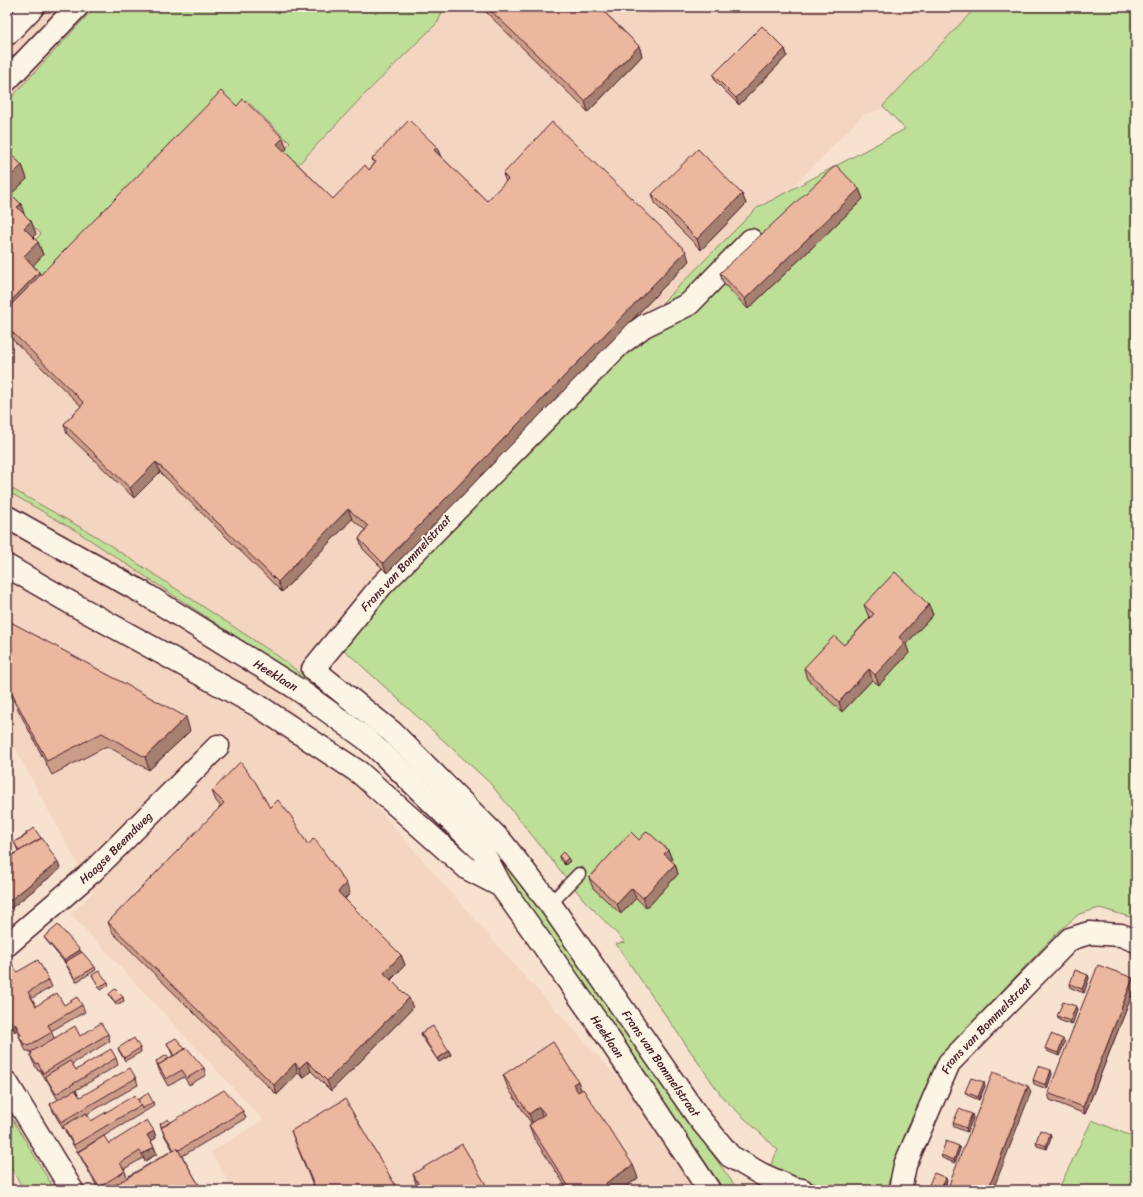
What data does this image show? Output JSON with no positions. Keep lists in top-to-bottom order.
{
  "streets": {
    "street": ["Frans van Bommelstraat", "Heeklaan", "Haagse Beemdweg"]
  }
}
